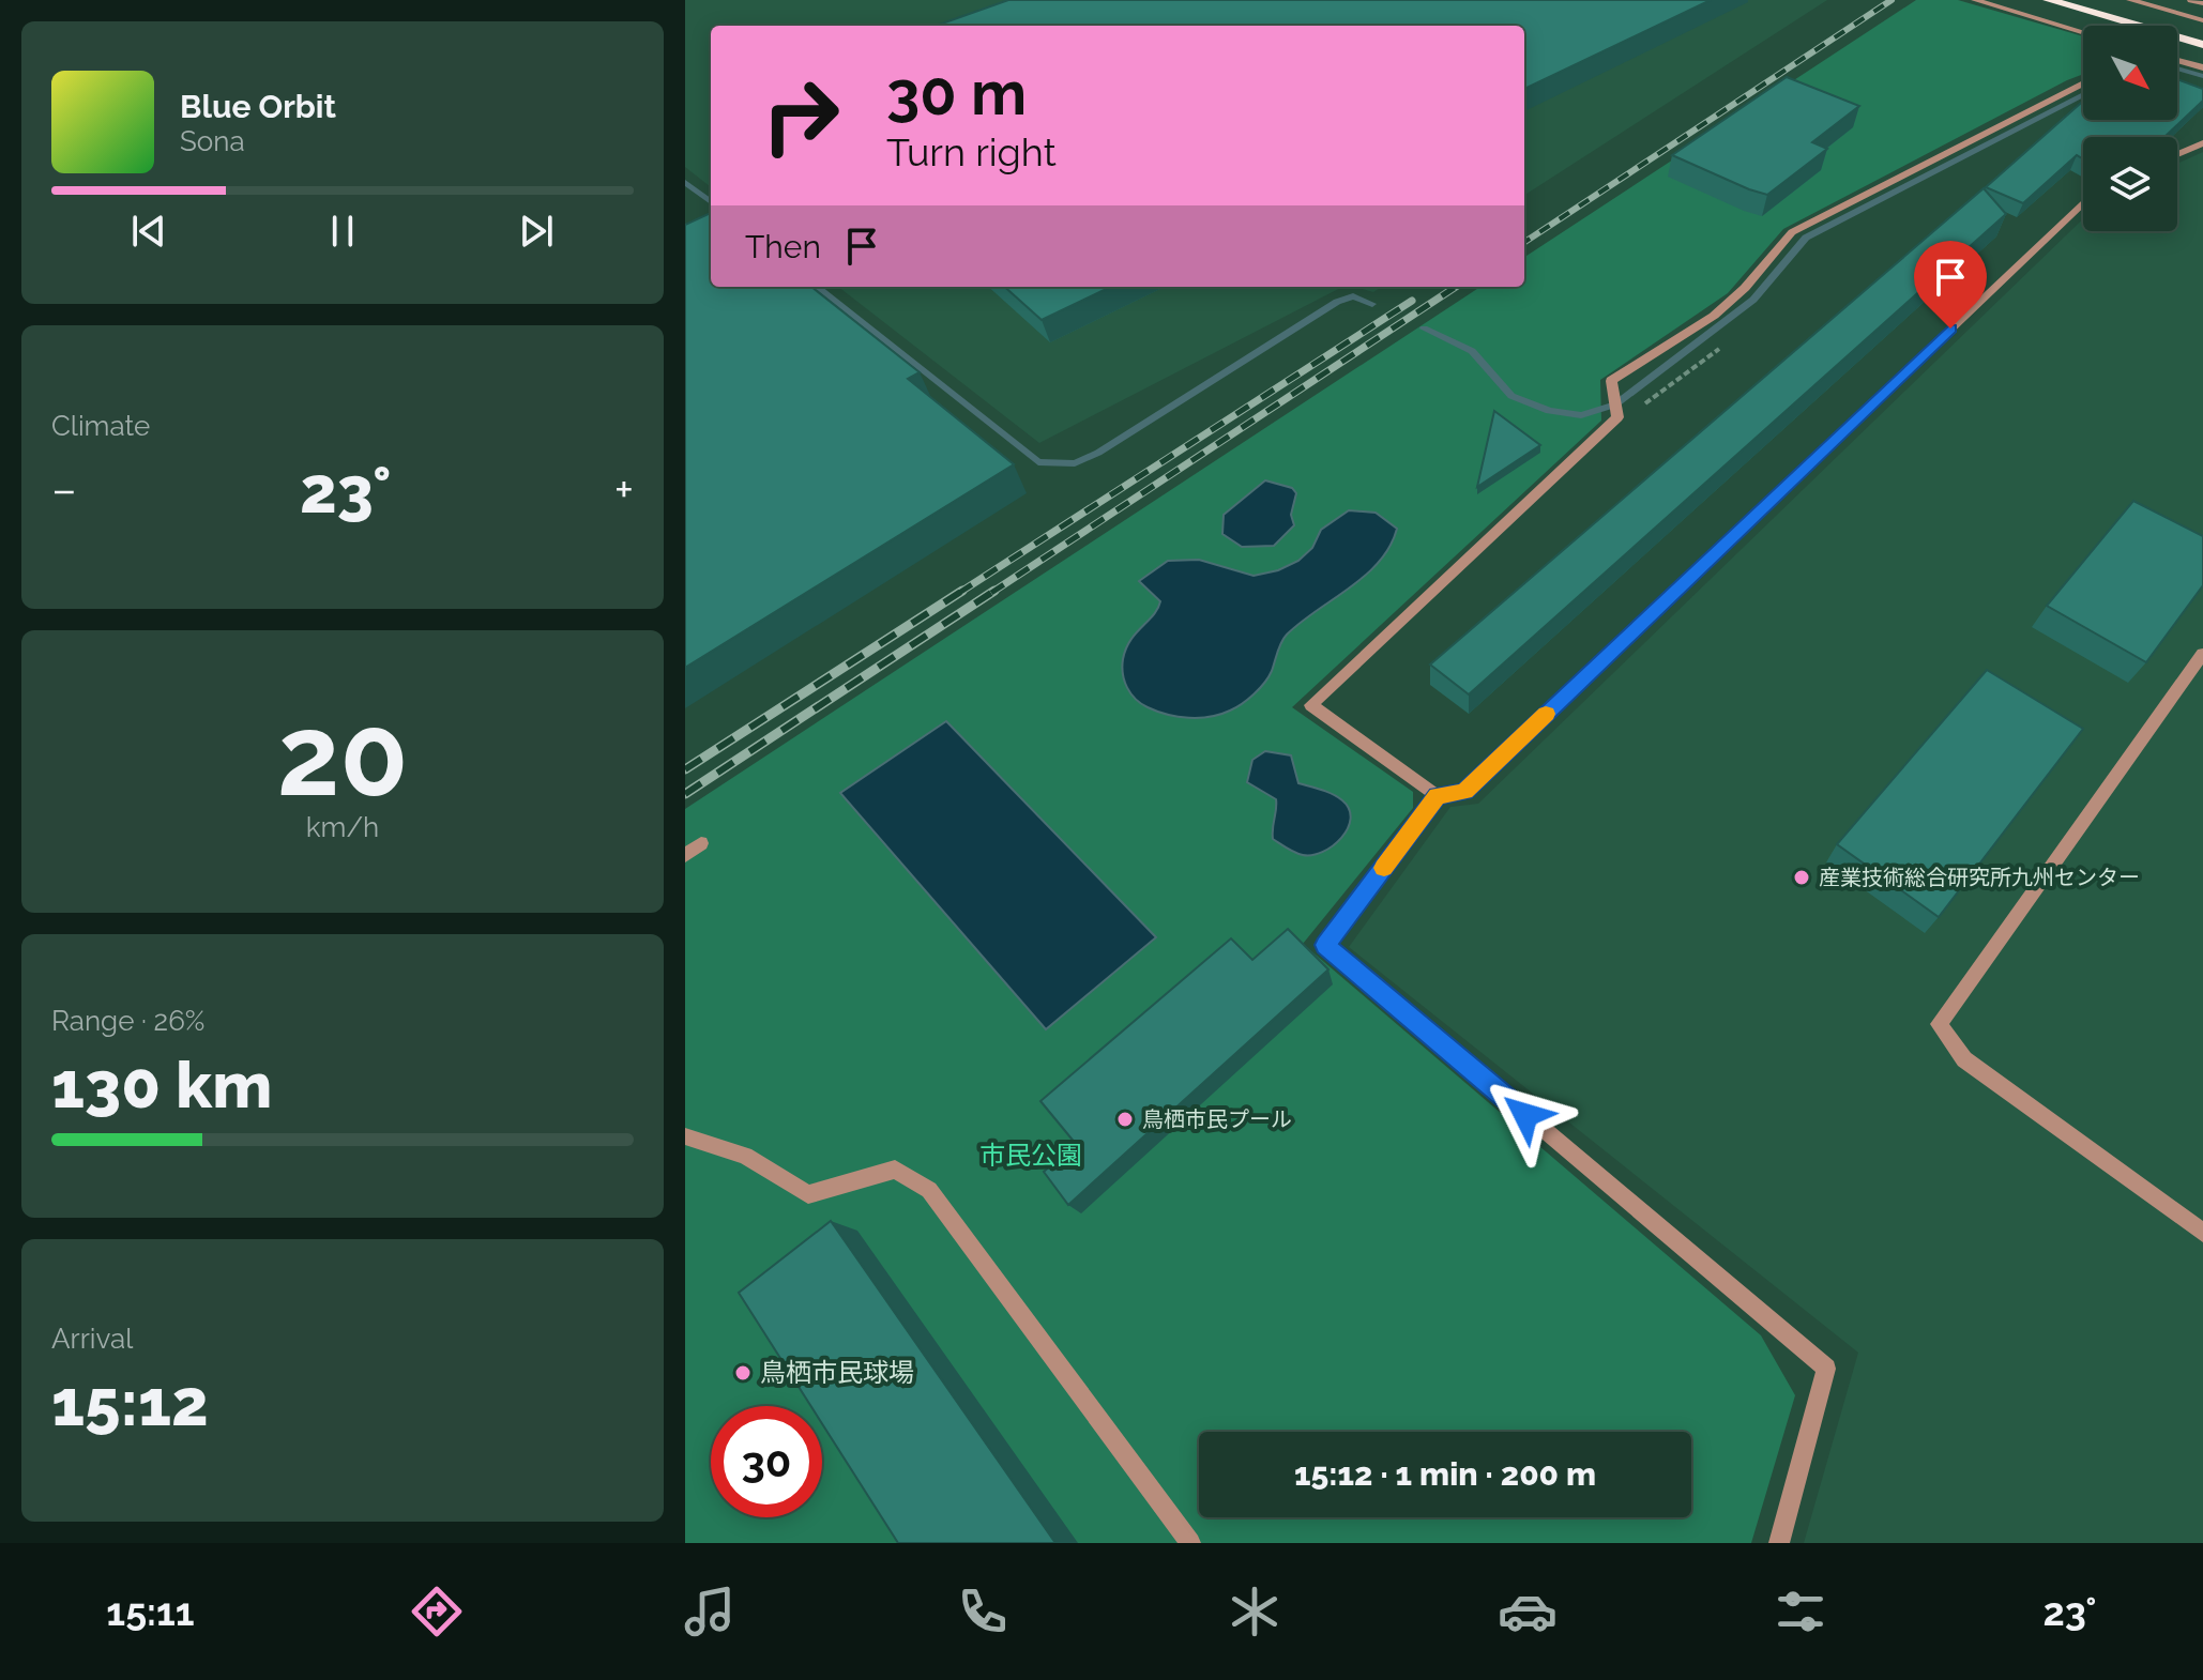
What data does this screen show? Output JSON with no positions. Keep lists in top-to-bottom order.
{
  "parks": ["市民公園"],
  "places": ["産業技術総合研究所九州センター", "鳥栖市民プール", "鳥栖市民球場"],
  "north": "bottom right",
  "page": {
    "turn": ["30 m", "Turn right"],
    "song": ["Blue Orbit", "Sona"],
    "then": "Then",
    "tile": [
      "Climate",
      ["20", "km/h"],
      ["Range · 26%", "130 km"],
      ["Arrival", "15:12"]
    ],
    "heat": ["−", "23°", "+"],
    "limit": "30",
    "trip": "15:12 · 1 min · 200 m",
    "tabs": ["15:11", "23°"]
  }
}
